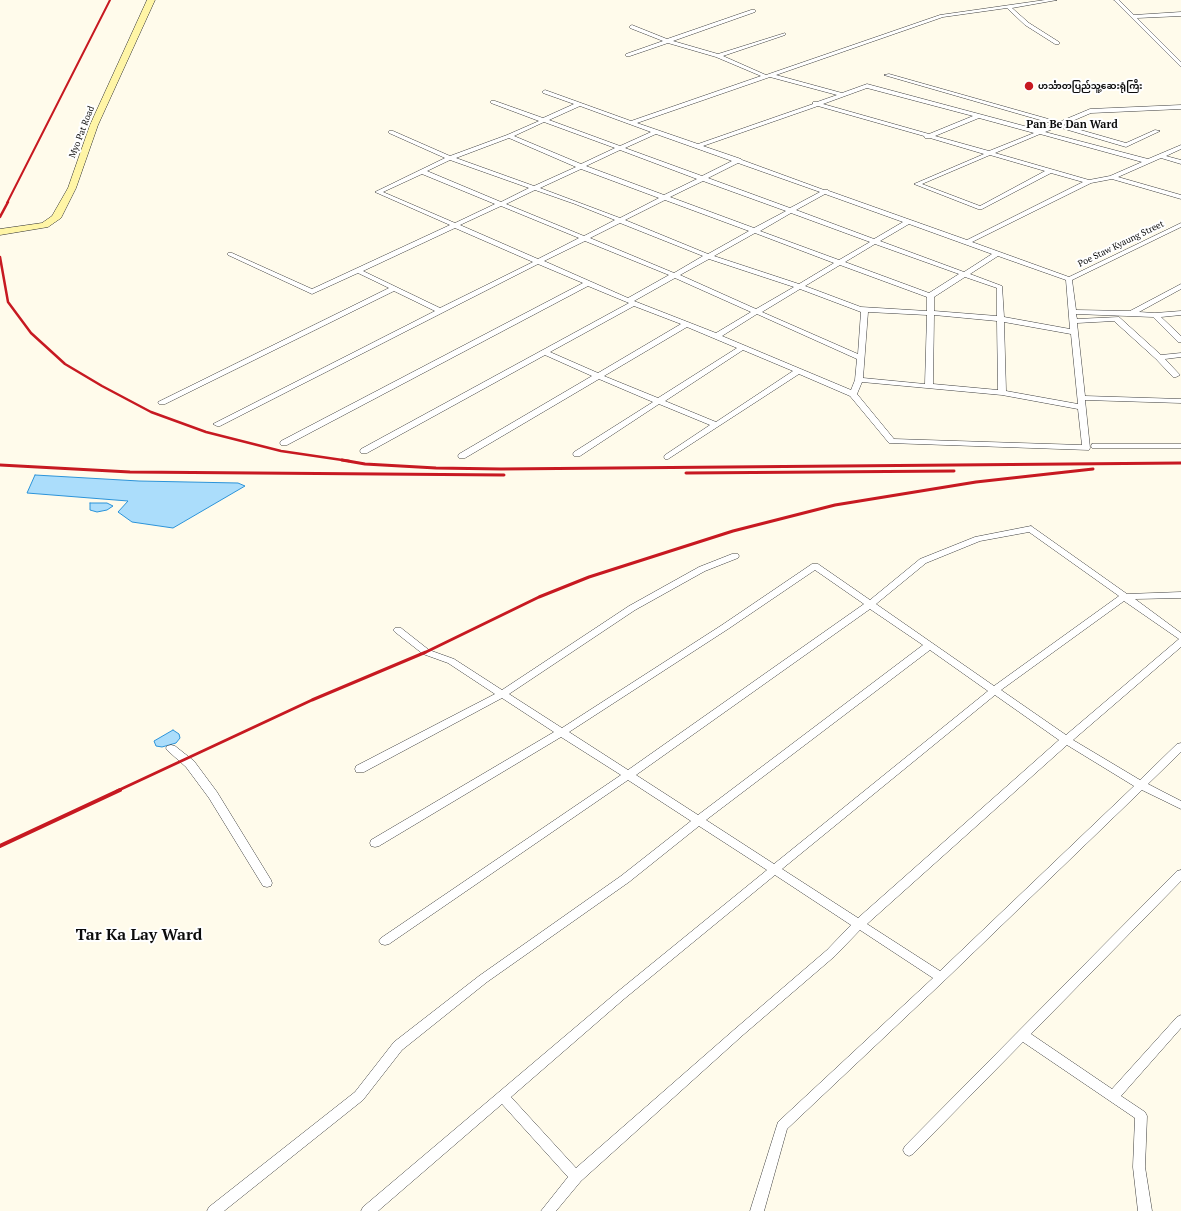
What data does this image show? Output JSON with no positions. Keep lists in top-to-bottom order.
{
  "streets": {
    "main road": ["Myo Pat Road"],
    "street": ["Poe Staw Kyaung Street"]
  },
  "districts": ["Pan Be Dan Ward", "Tar Ka Lay Ward"],
  "places": ["ဟင်္သာတပြည်သူ့ဆေးရုံကြီး"]
}
